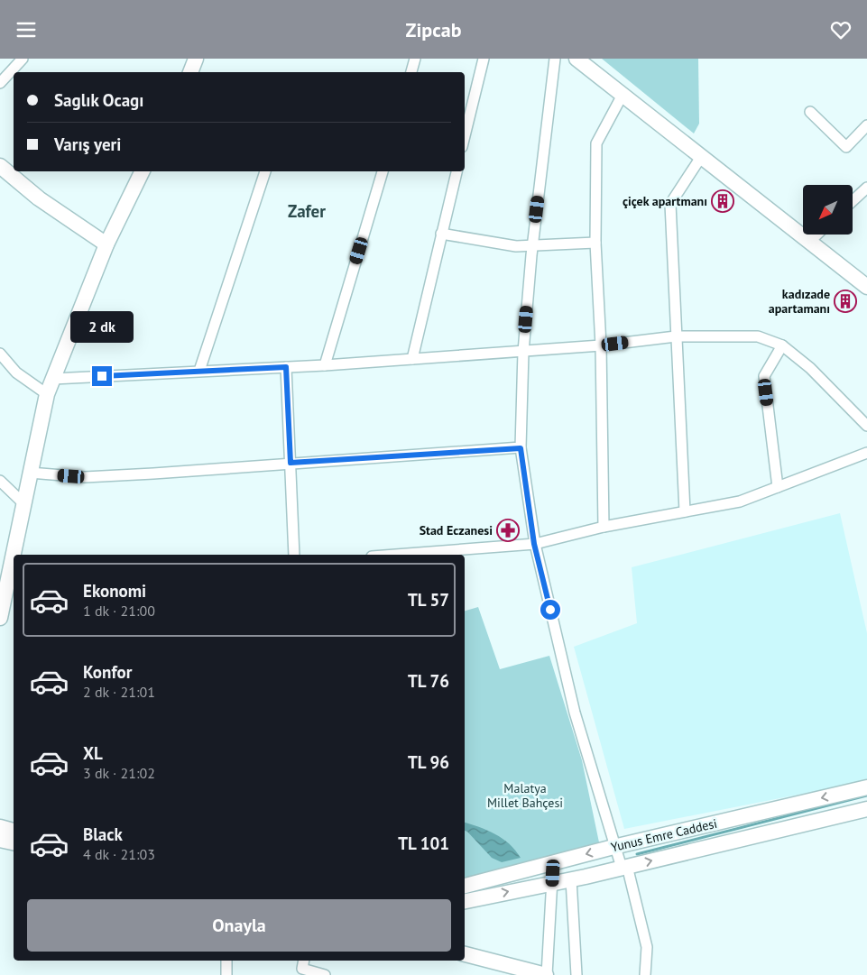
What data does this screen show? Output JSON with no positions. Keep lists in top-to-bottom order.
{
  "streets": {
    "main road": ["Yunus Emre Caddesi"]
  },
  "districts": ["Zafer"],
  "parks": ["Malatya Millet Bahçesi"],
  "places": {
    "building": ["çiçek apartmanı", "kadızade apartamanı"],
    "pharmacy": ["Stad Eczanesi"]
  },
  "north": "bottom left",
  "page": {
    "header": "Zipcab",
    "banner": ["Saglık Ocagı", "Varış yeri"],
    "bubble": "2 dk",
    "list": [
      {
        "name": "Ekonomi",
        "note": "1 dk · 21:00",
        "value": "TL 57"
      },
      {
        "name": "Konfor",
        "note": "2 dk · 21:01",
        "value": "TL 76"
      },
      {
        "name": "XL",
        "note": "3 dk · 21:02",
        "value": "TL 96"
      },
      {
        "name": "Black",
        "note": "4 dk · 21:03",
        "value": "TL 101"
      }
    ],
    "buttons": "Onayla"
  }
}
